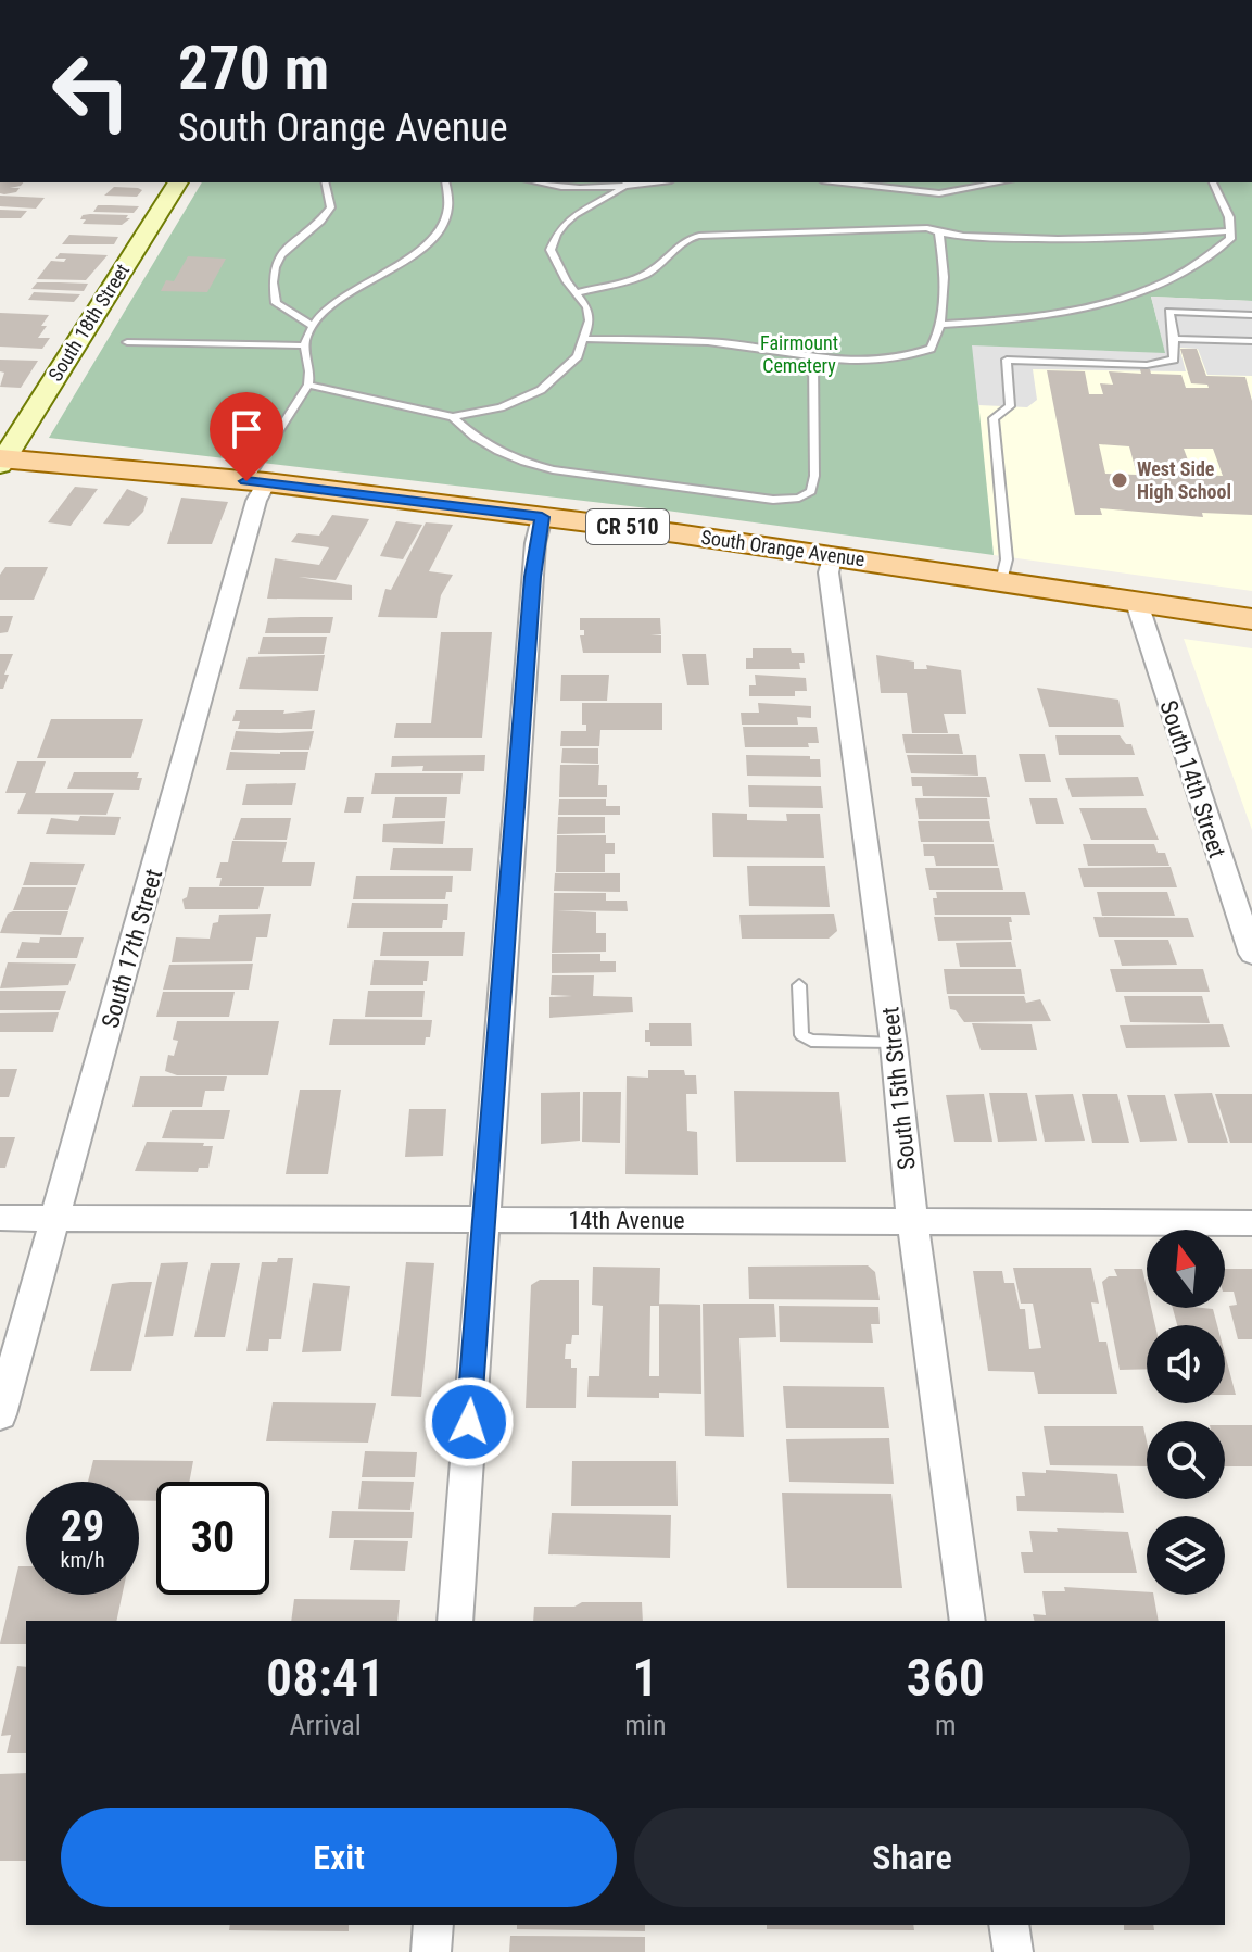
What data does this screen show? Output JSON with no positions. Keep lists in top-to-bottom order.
{
  "streets": {
    "main road": ["CR 510", "South Orange Avenue"],
    "street": [
      "South 18th Street",
      "South 14th Street",
      "South 17th Street",
      "South 15th Street",
      "14th Avenue"
    ]
  },
  "crossings": [
    ["South 18th Street", "South Orange Avenue"],
    ["South Orange Avenue", "South 14th Street"],
    ["South Orange Avenue", "South 17th Street"],
    ["South Orange Avenue", "South 15th Street"],
    ["South 17th Street", "14th Avenue"],
    ["South 15th Street", "14th Avenue"]
  ],
  "parks": ["Fairmount Cemetery"],
  "places": ["West Side High School"],
  "north": "top",
  "page": {
    "turn": ["270 m", "South Orange Avenue"],
    "speed": "29 km/h",
    "limit": "30",
    "eta": [
      "08:41",
      "Arrival",
      "1",
      "min",
      "360",
      "m"
    ],
    "buttons": ["Exit", "Share"]
  }
}
